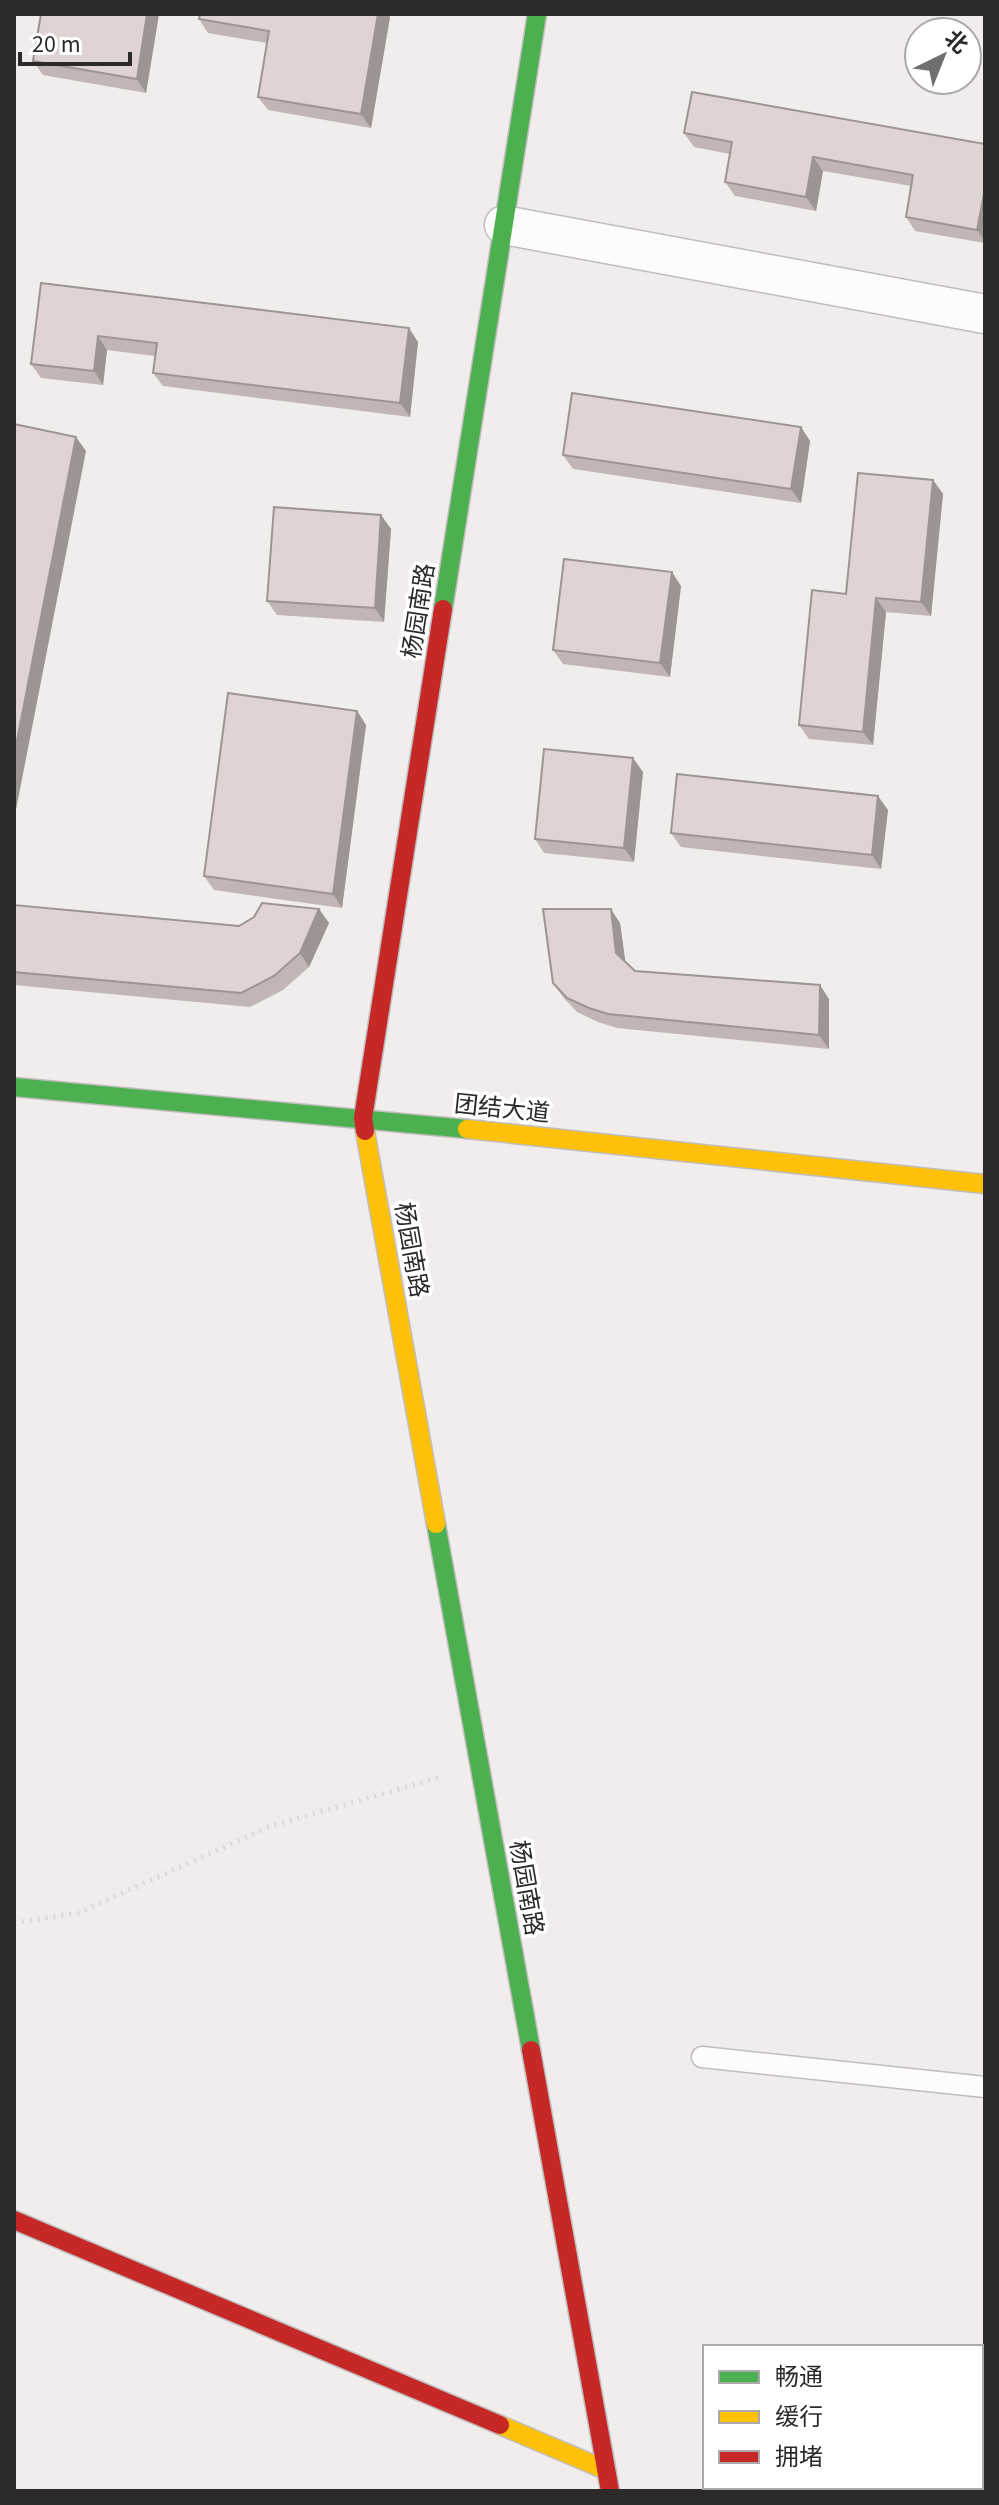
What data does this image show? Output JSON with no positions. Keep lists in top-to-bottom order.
{
  "streets": {
    "street": ["杨园南路", "团结大道"]
  },
  "crossings": [
    ["杨园南路", "团结大道"]
  ],
  "legend": ["畅通", "缓行", "拥堵"],
  "scale_bar": "20 m",
  "north": "top right"
}
